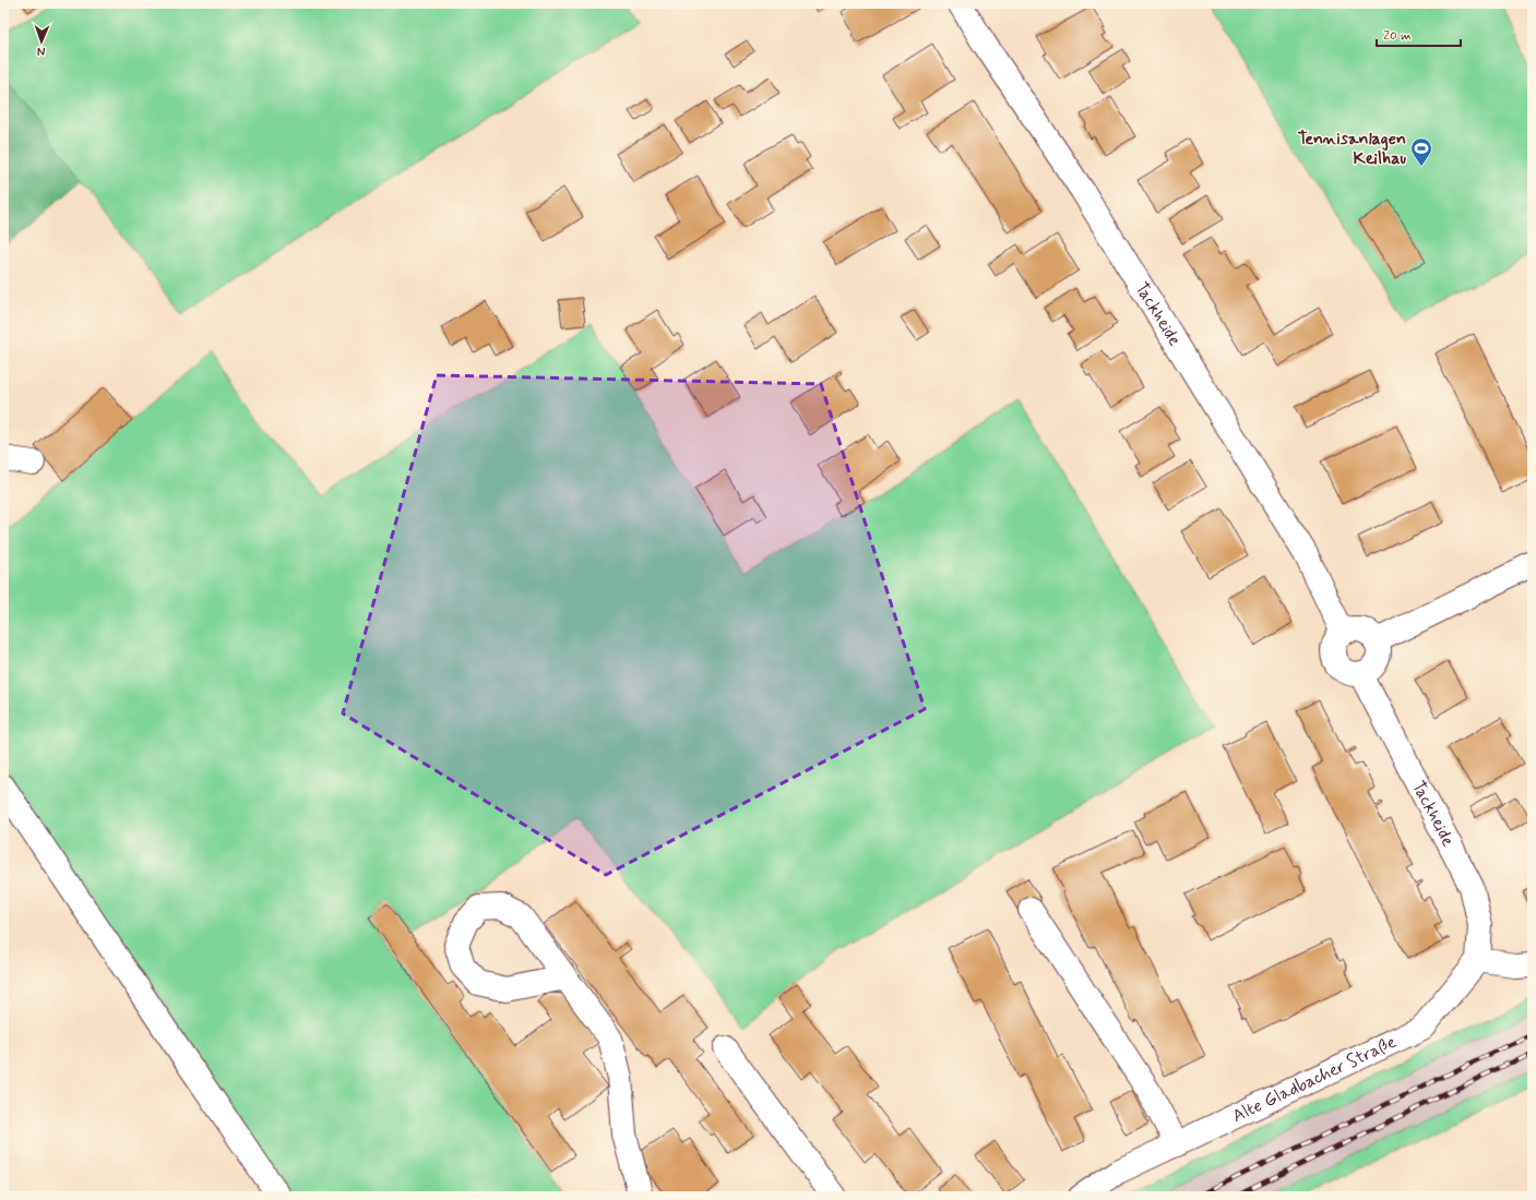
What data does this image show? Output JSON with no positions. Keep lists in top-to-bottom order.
{
  "streets": {
    "street": ["Tackheide", "Alte Gladbacher Straße"]
  },
  "crossings": [
    ["Tackheide", "Alte Gladbacher Straße"]
  ],
  "places": {
    "sports": ["Tennisanlagen Keilhau"]
  },
  "scale_bar": "20 m",
  "north": "bottom"
}
